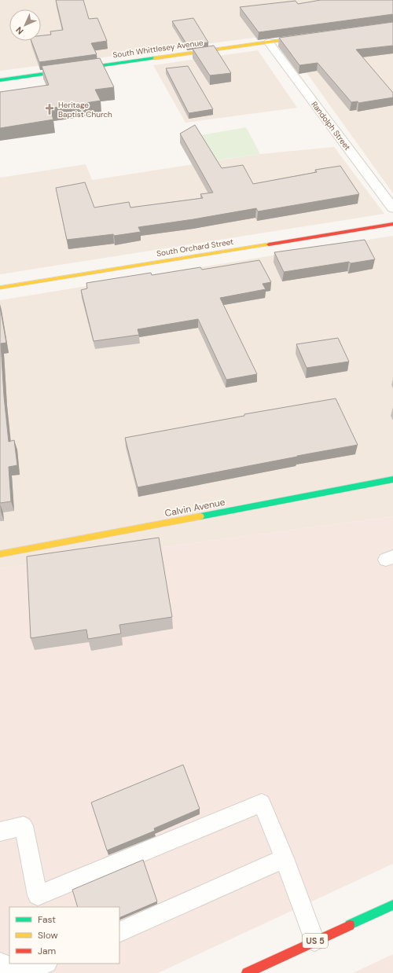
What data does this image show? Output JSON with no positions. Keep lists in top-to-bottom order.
{
  "streets": {
    "street": [
      "South Whittlesey Avenue",
      "Randolph Street",
      "South Orchard Street",
      "Calvin Avenue",
      "US 5"
    ]
  },
  "crossings": [
    ["South Whittlesey Avenue", "Randolph Street"]
  ],
  "places": {
    "church": ["Heritage Baptist Church"]
  },
  "legend": ["Fast", "Slow", "Jam"],
  "north": "bottom left"
}
